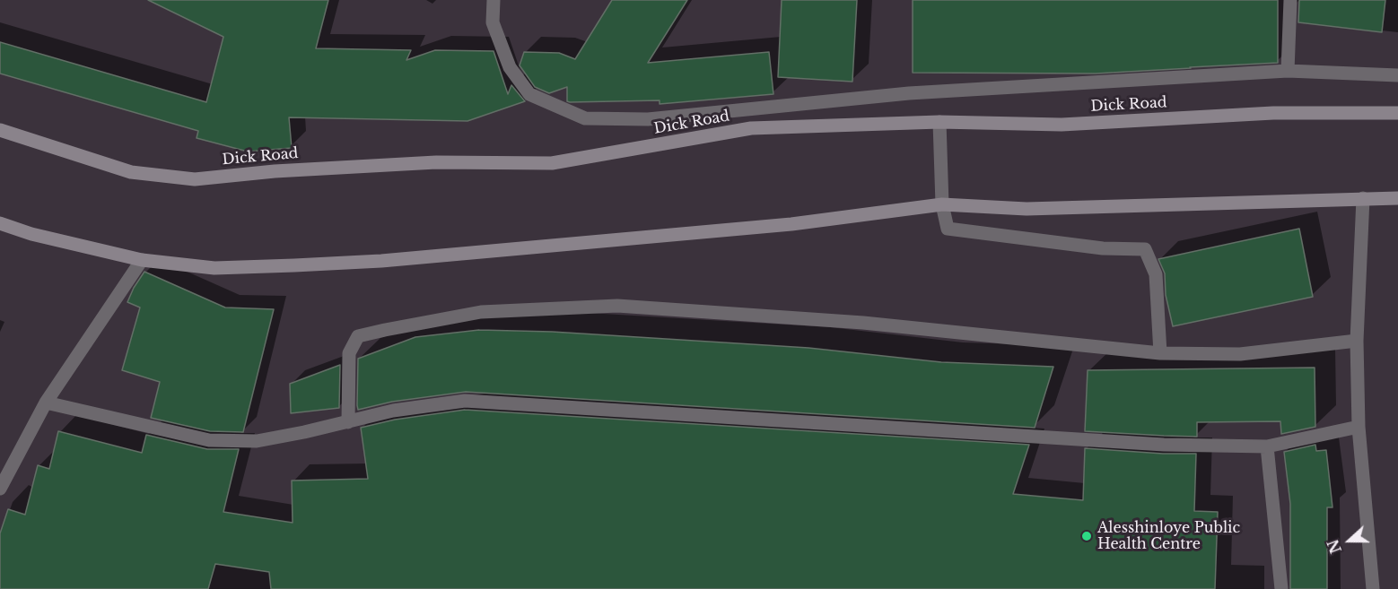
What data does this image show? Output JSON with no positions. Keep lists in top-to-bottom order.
{
  "streets": {
    "main road": ["Dick Road"]
  },
  "places": ["Alesshinloye Public Health Centre"],
  "north": "left"
}
